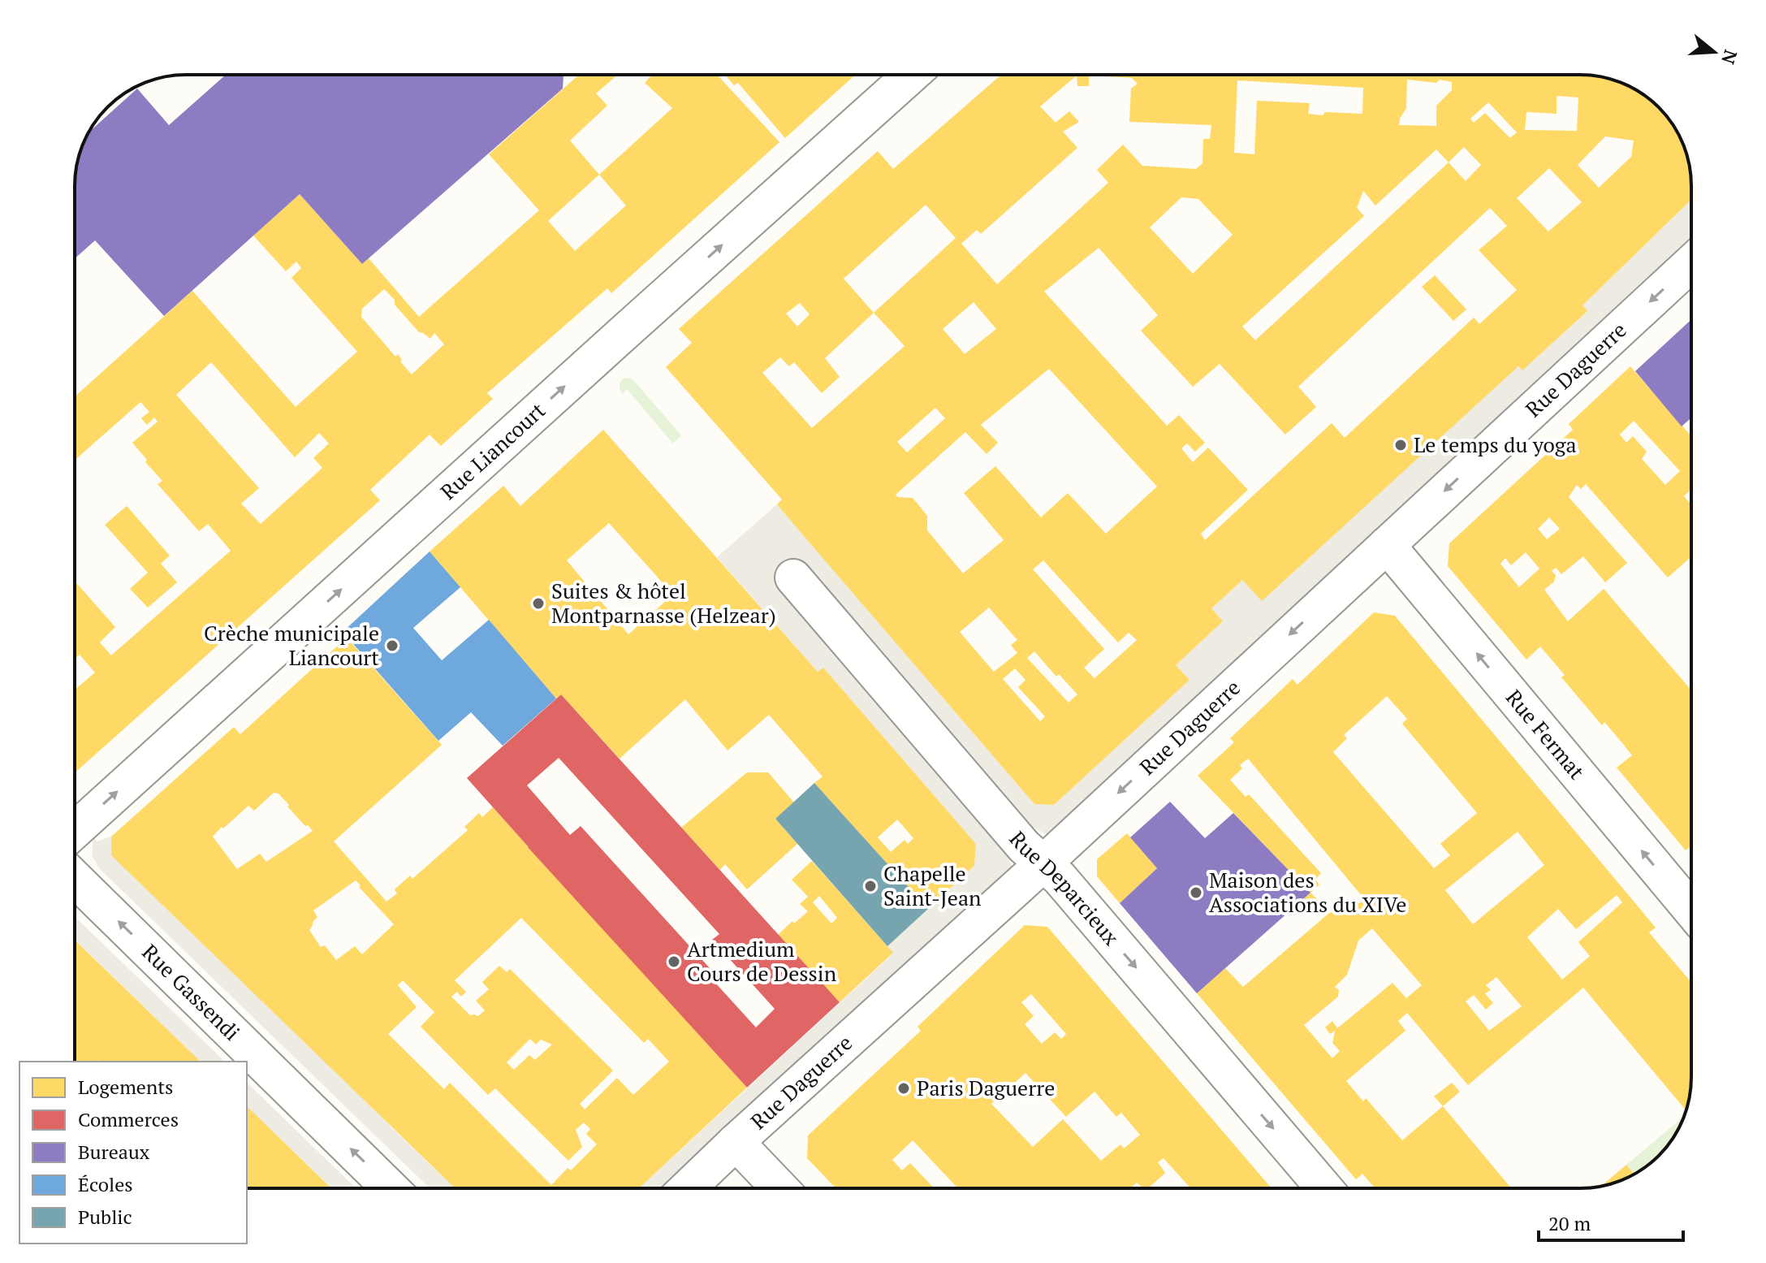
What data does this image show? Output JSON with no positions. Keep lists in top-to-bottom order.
{
  "streets": {
    "street": [
      "Rue Daguerre",
      "Rue Liancourt",
      "Rue Fermat",
      "Rue Deparcieux",
      "Rue Gassendi"
    ]
  },
  "crossings": [
    ["Rue Daguerre", "Rue Fermat"],
    ["Rue Daguerre", "Rue Deparcieux"]
  ],
  "one_way": [
    "Rue Daguerre",
    "Rue Liancourt",
    "Rue Fermat",
    "Rue Deparcieux",
    "Rue Gassendi"
  ],
  "places": [
    "Le temps du yoga",
    "Suites & hôtel Montparnasse (Helzear)",
    "Crèche municipale Liancourt",
    "Chapelle Saint-Jean",
    "Maison des Associations du XIVe",
    "Artmedium Cours de Dessin",
    "Paris Daguerre"
  ],
  "legend": [
    "Logements",
    "Commerces",
    "Bureaux",
    "Écoles",
    "Public"
  ],
  "scale_bar": "20 m",
  "north": "right"
}
